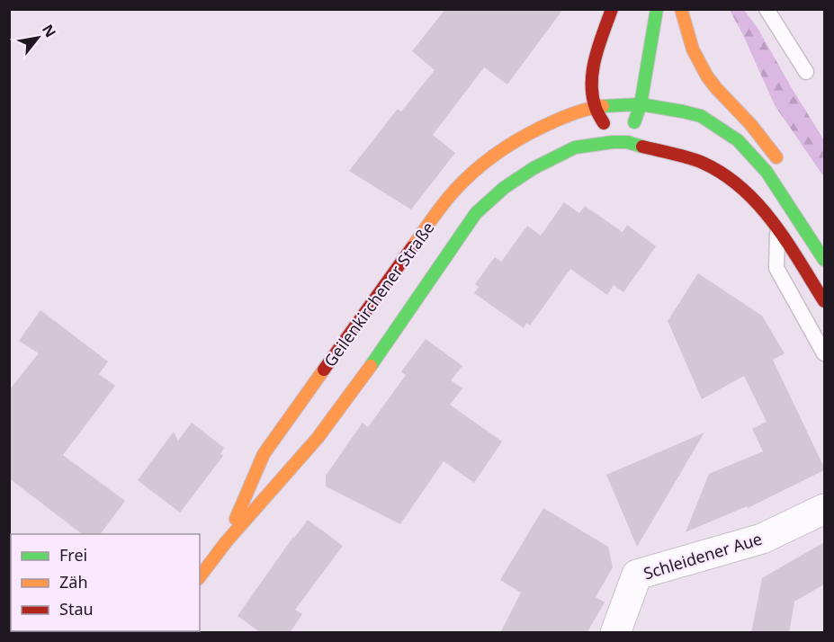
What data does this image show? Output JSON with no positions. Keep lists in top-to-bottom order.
{
  "streets": {
    "street": ["Geilenkirchener Straße", "Schleidener Aue"]
  },
  "legend": ["Frei", "Zäh", "Stau"],
  "north": "top right"
}
